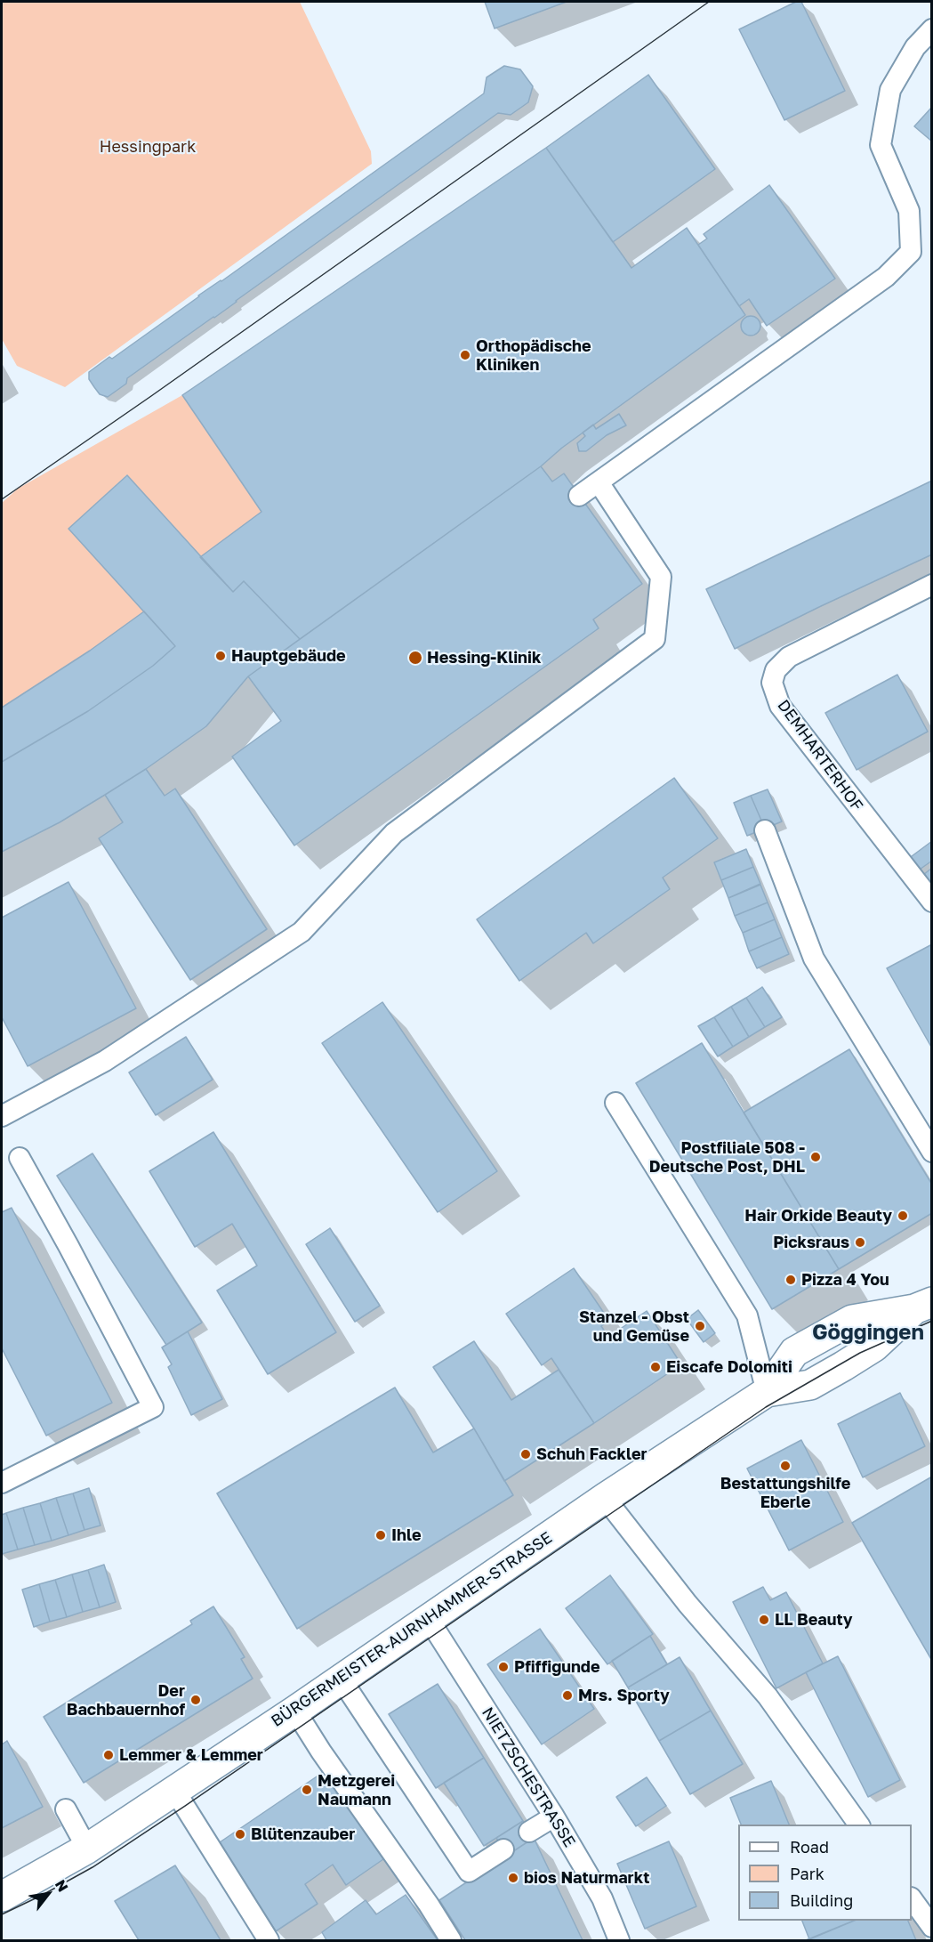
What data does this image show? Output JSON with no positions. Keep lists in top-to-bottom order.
{
  "streets": {
    "street": ["BÜRGERMEISTER-AURNHAMMER-STRASSE"],
    "lane": ["DEMHARTERHOF", "NIETZSCHESTRASSE"]
  },
  "crossings": [
    ["BÜRGERMEISTER-AURNHAMMER-STRASSE", "NIETZSCHESTRASSE"]
  ],
  "districts": ["Göggingen"],
  "parks": ["Hessingpark"],
  "places": [
    "Orthopädische Kliniken",
    "Hauptgebäude",
    "Hessing-Klinik",
    "Postfiliale 508 - Deutsche Post, DHL",
    "Hair Orkide Beauty",
    "Picksraus",
    "Pizza 4 You",
    "Stanzel - Obst und Gemüse",
    "Eiscafe Dolomiti",
    "Schuh Fackler",
    "Bestattungshilfe Eberle",
    "Ihle",
    "LL Beauty",
    "Pfiffigunde",
    "Mrs. Sporty",
    "Der Bachbauernhof",
    "Lemmer & Lemmer",
    "Metzgerei Naumann",
    "Blütenzauber",
    "bios Naturmarkt"
  ],
  "legend": ["Road", "Park", "Building"],
  "north": "top right"
}
